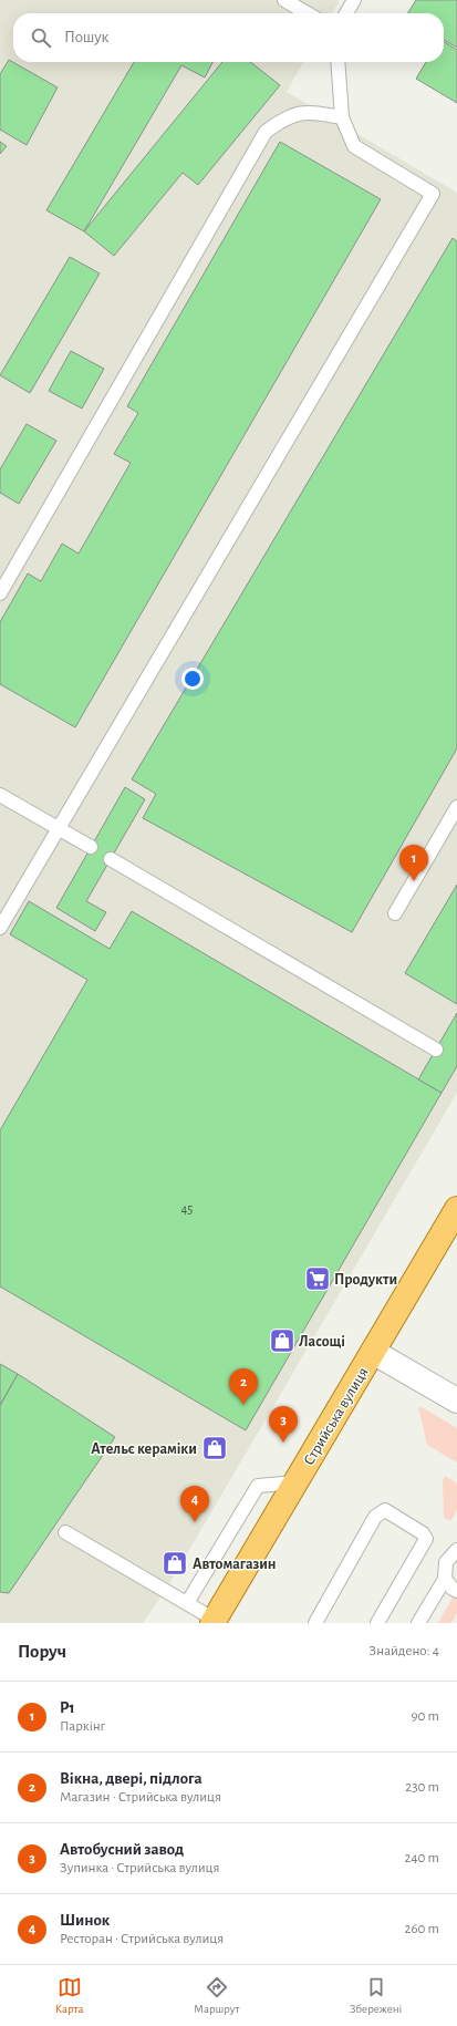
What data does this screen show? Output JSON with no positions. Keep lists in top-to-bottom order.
{
  "streets": {
    "main road": ["Стрийська вулиця"]
  },
  "places": {
    "supermarket": ["Продукти"],
    "shop": ["Ласощі", "Ательє кераміки", "Автомагазин"]
  },
  "house_numbers": ["45"],
  "page": {
    "search": "Пошук",
    "pins": [
      "1",
      "2",
      "3",
      "4"
    ],
    "heading": ["Поруч", "Знайдено: 4"],
    "list": [
      {
        "mark": "1",
        "name": "P1",
        "note": "Паркінг",
        "value": "90 m"
      },
      {
        "mark": "2",
        "name": "Вікна, двері, підлога",
        "note": "Магазин · Стрийська вулиця",
        "value": "230 m"
      },
      {
        "mark": "3",
        "name": "Автобусний завод",
        "note": "Зупинка · Стрийська вулиця",
        "value": "240 m"
      },
      {
        "mark": "4",
        "name": "Шинок",
        "note": "Ресторан · Стрийська вулиця",
        "value": "260 m"
      }
    ],
    "nav": ["Карта", "Маршрут", "Збережені"]
  }
}
